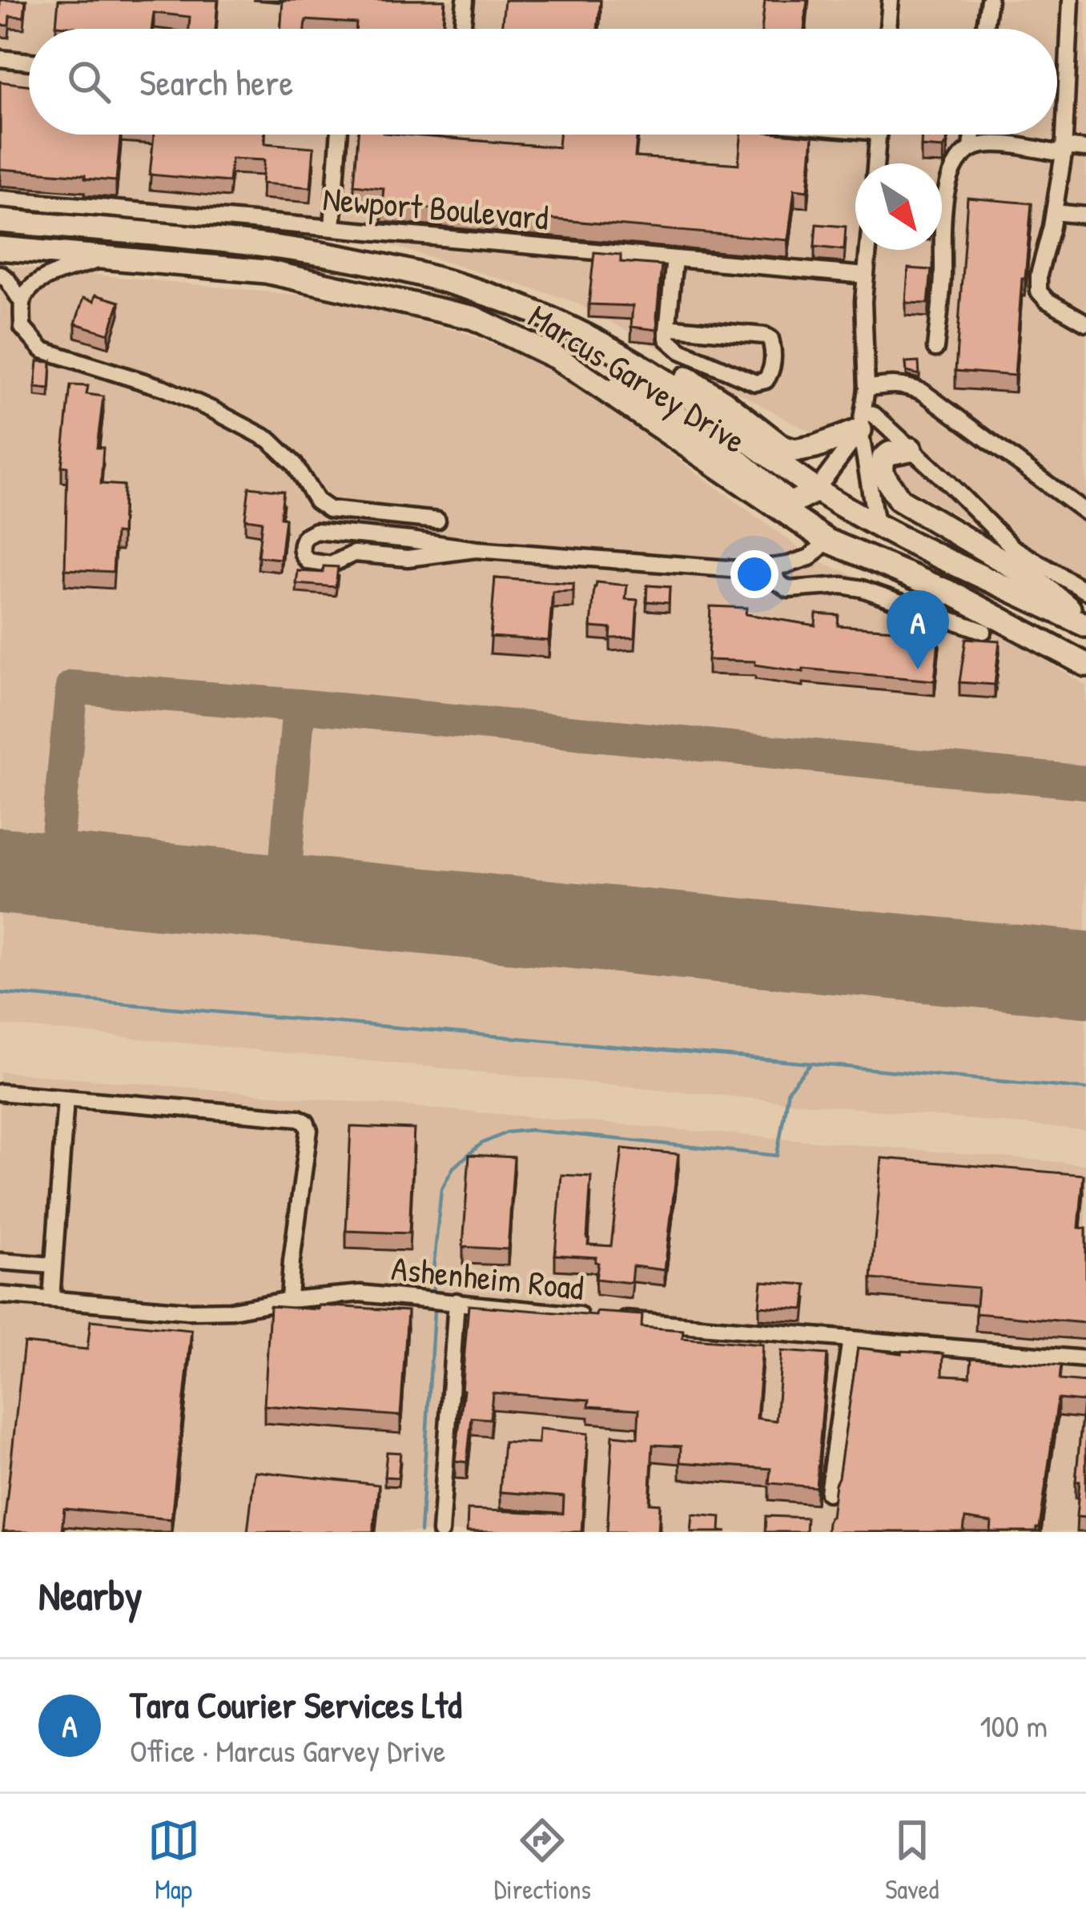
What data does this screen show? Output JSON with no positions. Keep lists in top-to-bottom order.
{
  "streets": {
    "highway": ["Marcus Garvey Drive"],
    "street": ["Newport Boulevard", "Ashenheim Road"]
  },
  "north": "bottom right",
  "page": {
    "search": "Search here",
    "pins": "A",
    "heading": "Nearby",
    "list": [
      {
        "mark": "A",
        "name": "Tara Courier Services Ltd",
        "note": "Office · Marcus Garvey Drive",
        "value": "100 m"
      }
    ],
    "nav": ["Map", "Directions", "Saved"]
  }
}
